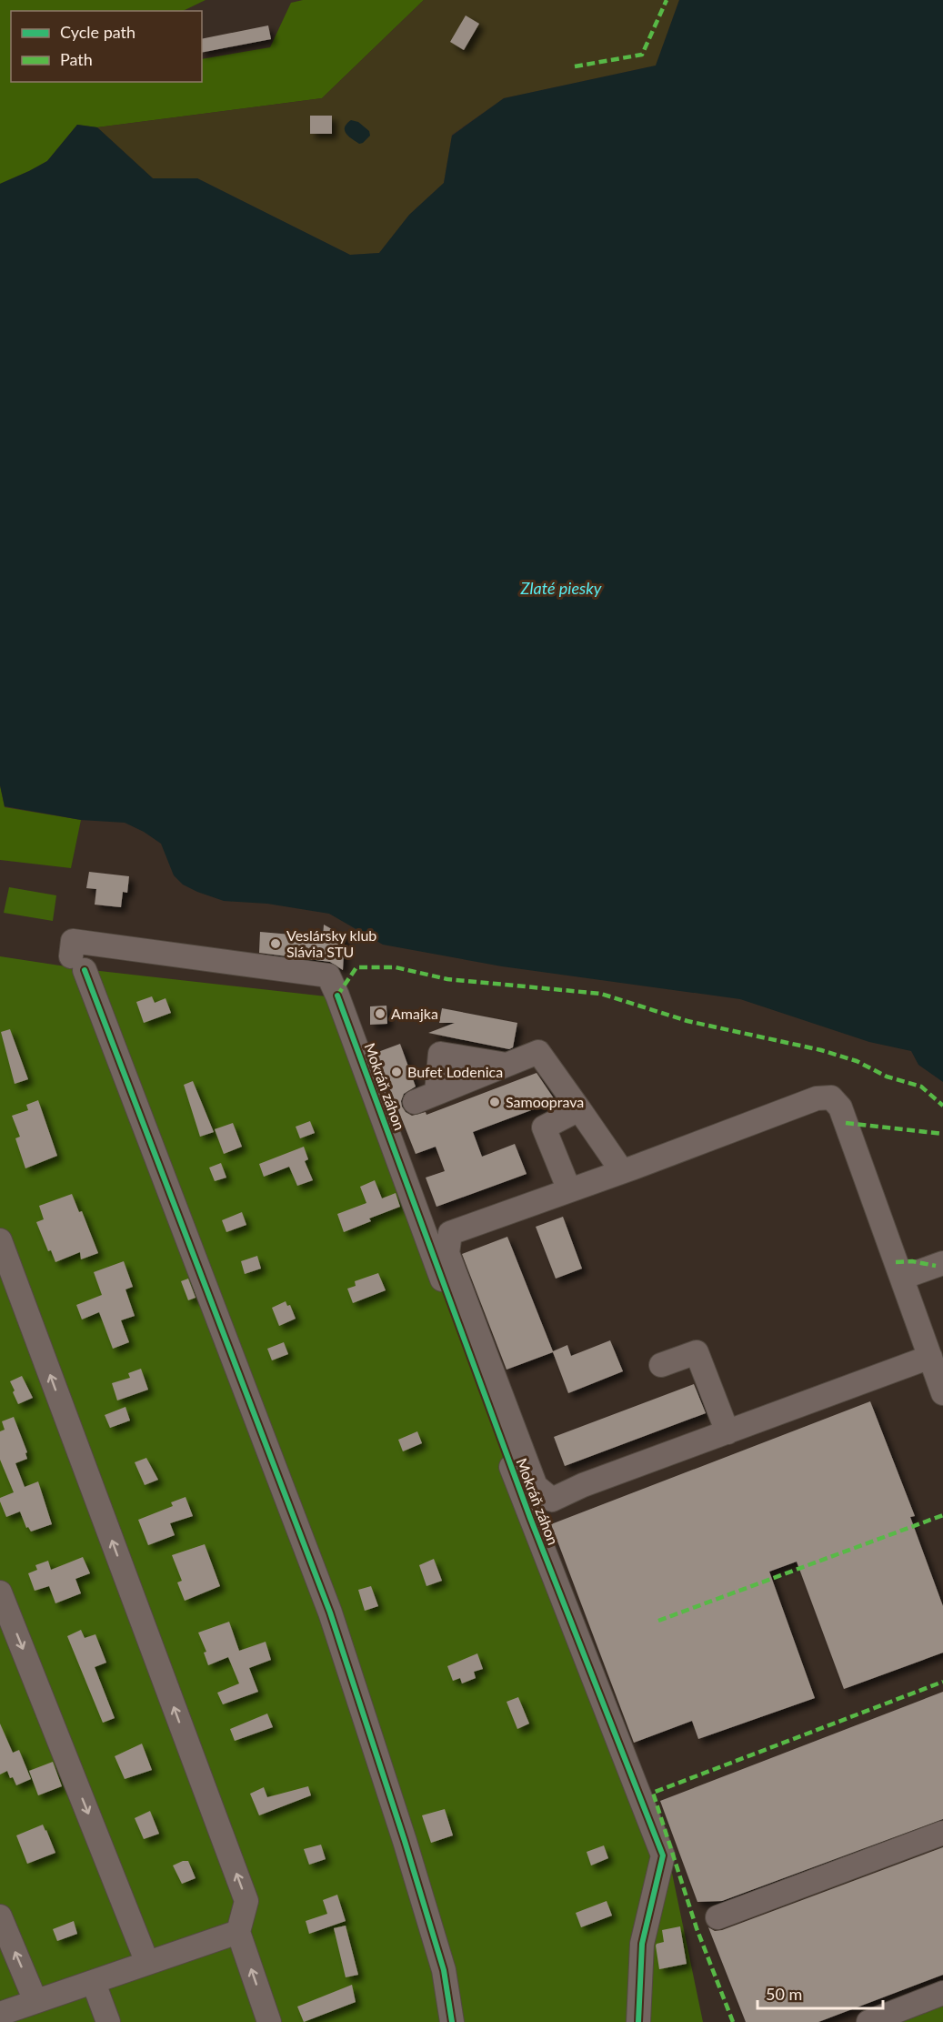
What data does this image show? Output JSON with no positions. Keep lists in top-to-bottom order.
{
  "streets": {
    "street": ["Mokráň záhon"]
  },
  "water": ["Zlaté piesky"],
  "places": [
    "Veslársky klub Slávia STU",
    "Amajka",
    "Bufet Lodenica",
    "Samooprava"
  ],
  "legend": ["Cycle path", "Path"],
  "scale_bar": "50 m"
}
